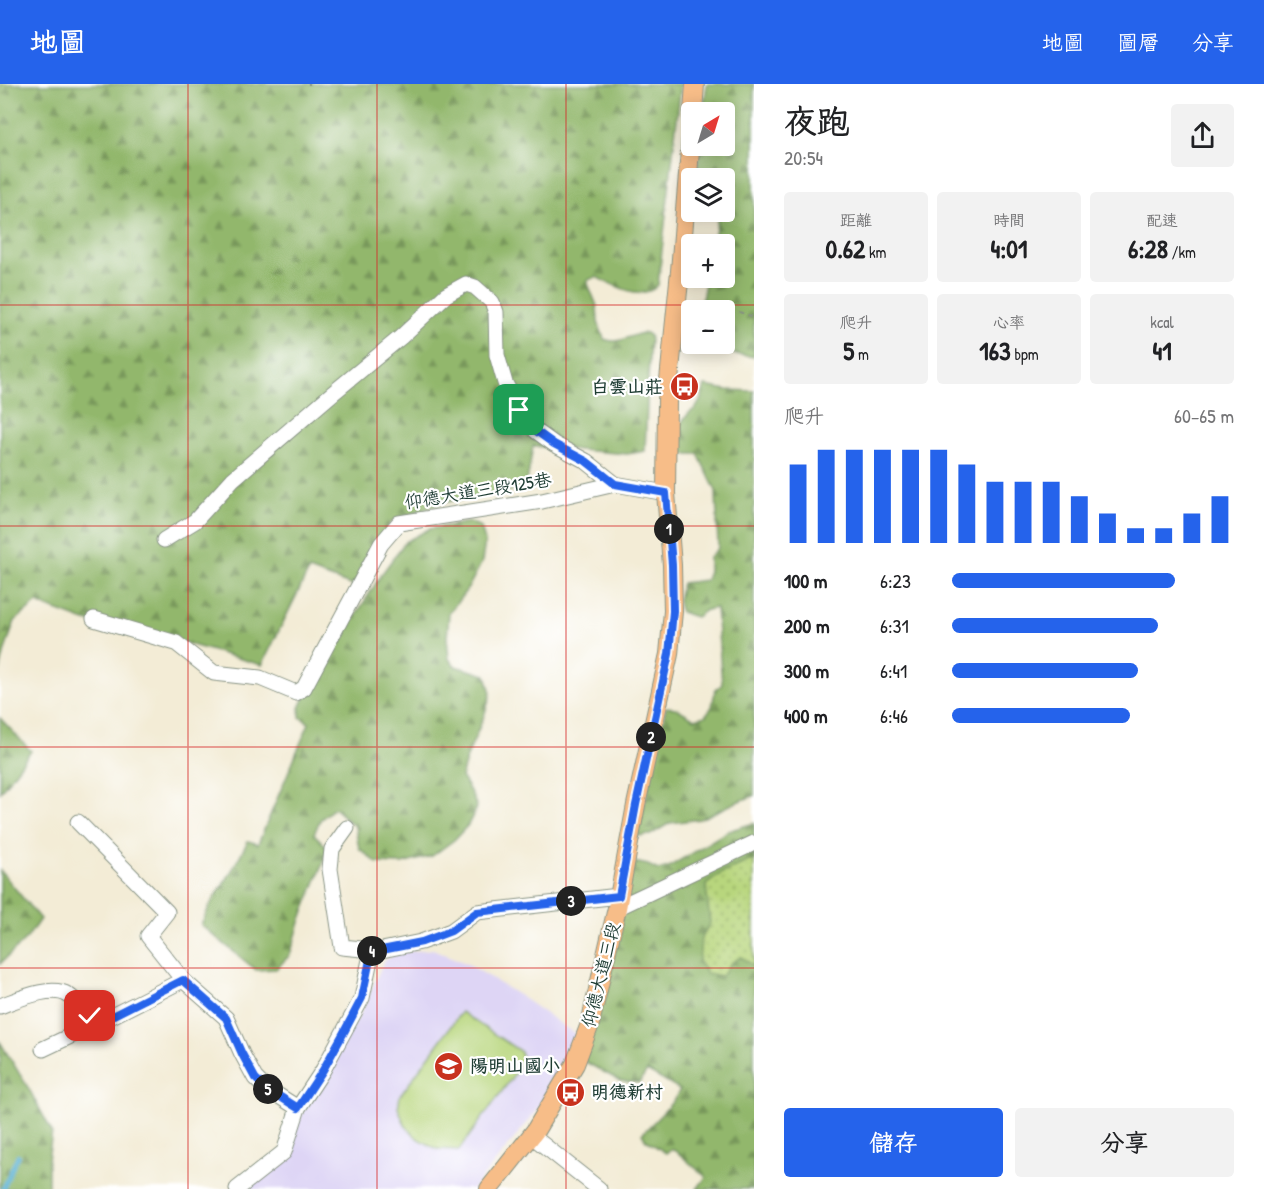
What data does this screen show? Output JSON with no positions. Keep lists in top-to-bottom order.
{
  "streets": {
    "main road": ["仰德大道三段"],
    "lane": ["仰德大道三段125巷"]
  },
  "crossings": [
    ["仰德大道三段125巷", "仰德大道三段"]
  ],
  "places": {
    "bus stop": ["白雲山莊", "明德新村"],
    "school or university": ["陽明山國小"]
  },
  "north": "top right",
  "page": {
    "header": "地圖",
    "nav": ["地圖", "圖層", "分享"],
    "heading": ["夜跑", "20:54"],
    "map_buttons": ["+", "−"],
    "stats": [
      ["距離", "0.62 km"],
      ["時間", "4:01"],
      ["配速", "6:28 /km"],
      ["爬升", "5 m"],
      ["心率", "163 bpm"],
      ["kcal", "41"]
    ],
    "chart": ["爬升", "60–65 m"],
    "pins": [
      "1",
      "2",
      "3",
      "4",
      "5"
    ],
    "list": [
      {
        "name": "100 m",
        "note": "6:23"
      },
      {
        "name": "200 m",
        "note": "6:31"
      },
      {
        "name": "300 m",
        "note": "6:41"
      },
      {
        "name": "400 m",
        "note": "6:46"
      }
    ],
    "buttons": ["儲存", "分享"]
  }
}
